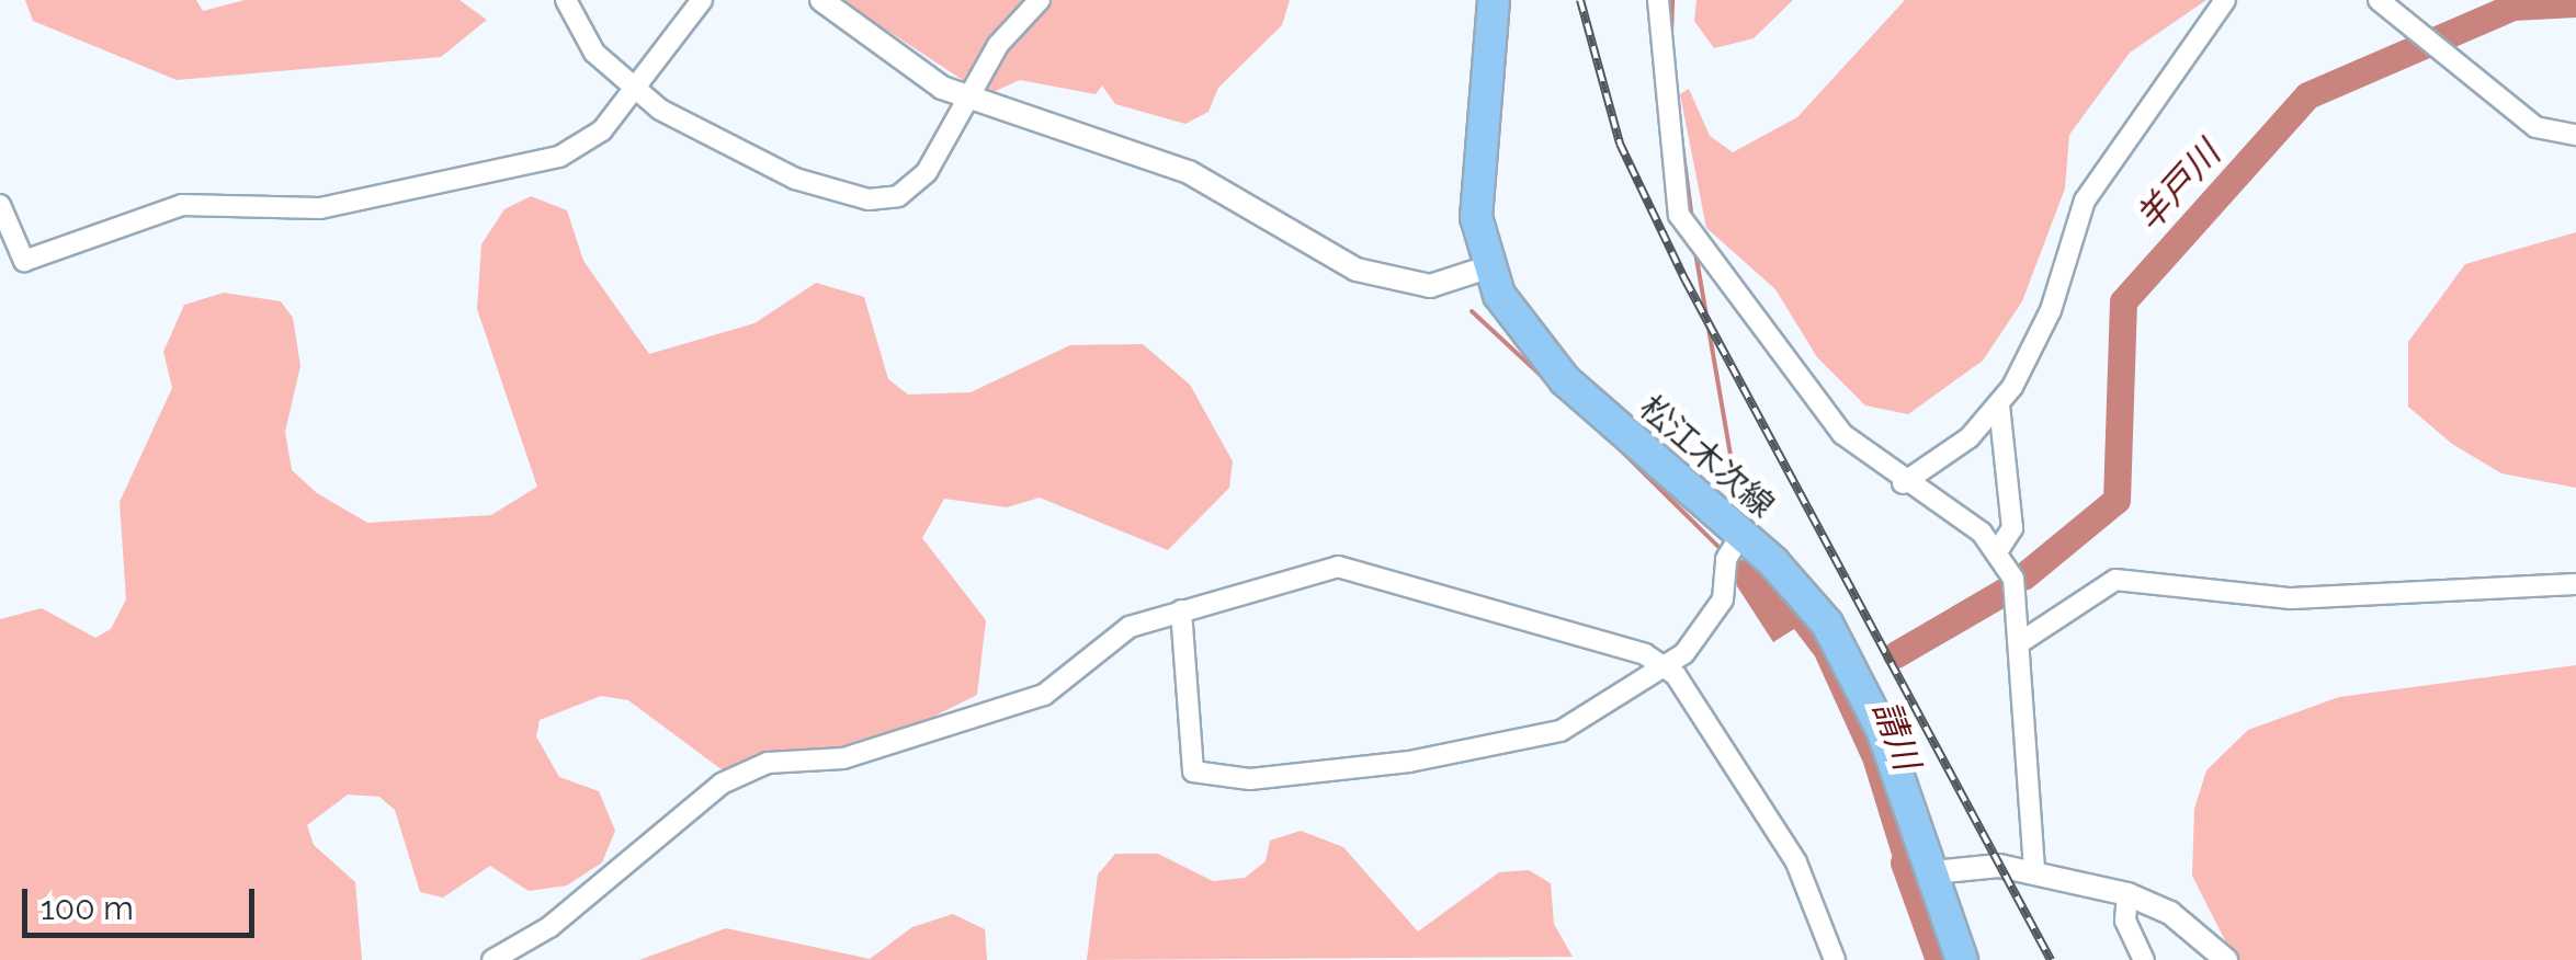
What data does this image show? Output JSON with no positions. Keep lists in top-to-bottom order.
{
  "streets": {
    "main road": ["松江木次線"]
  },
  "water": ["羊戸川", "請川"],
  "scale_bar": "100 m"
}
